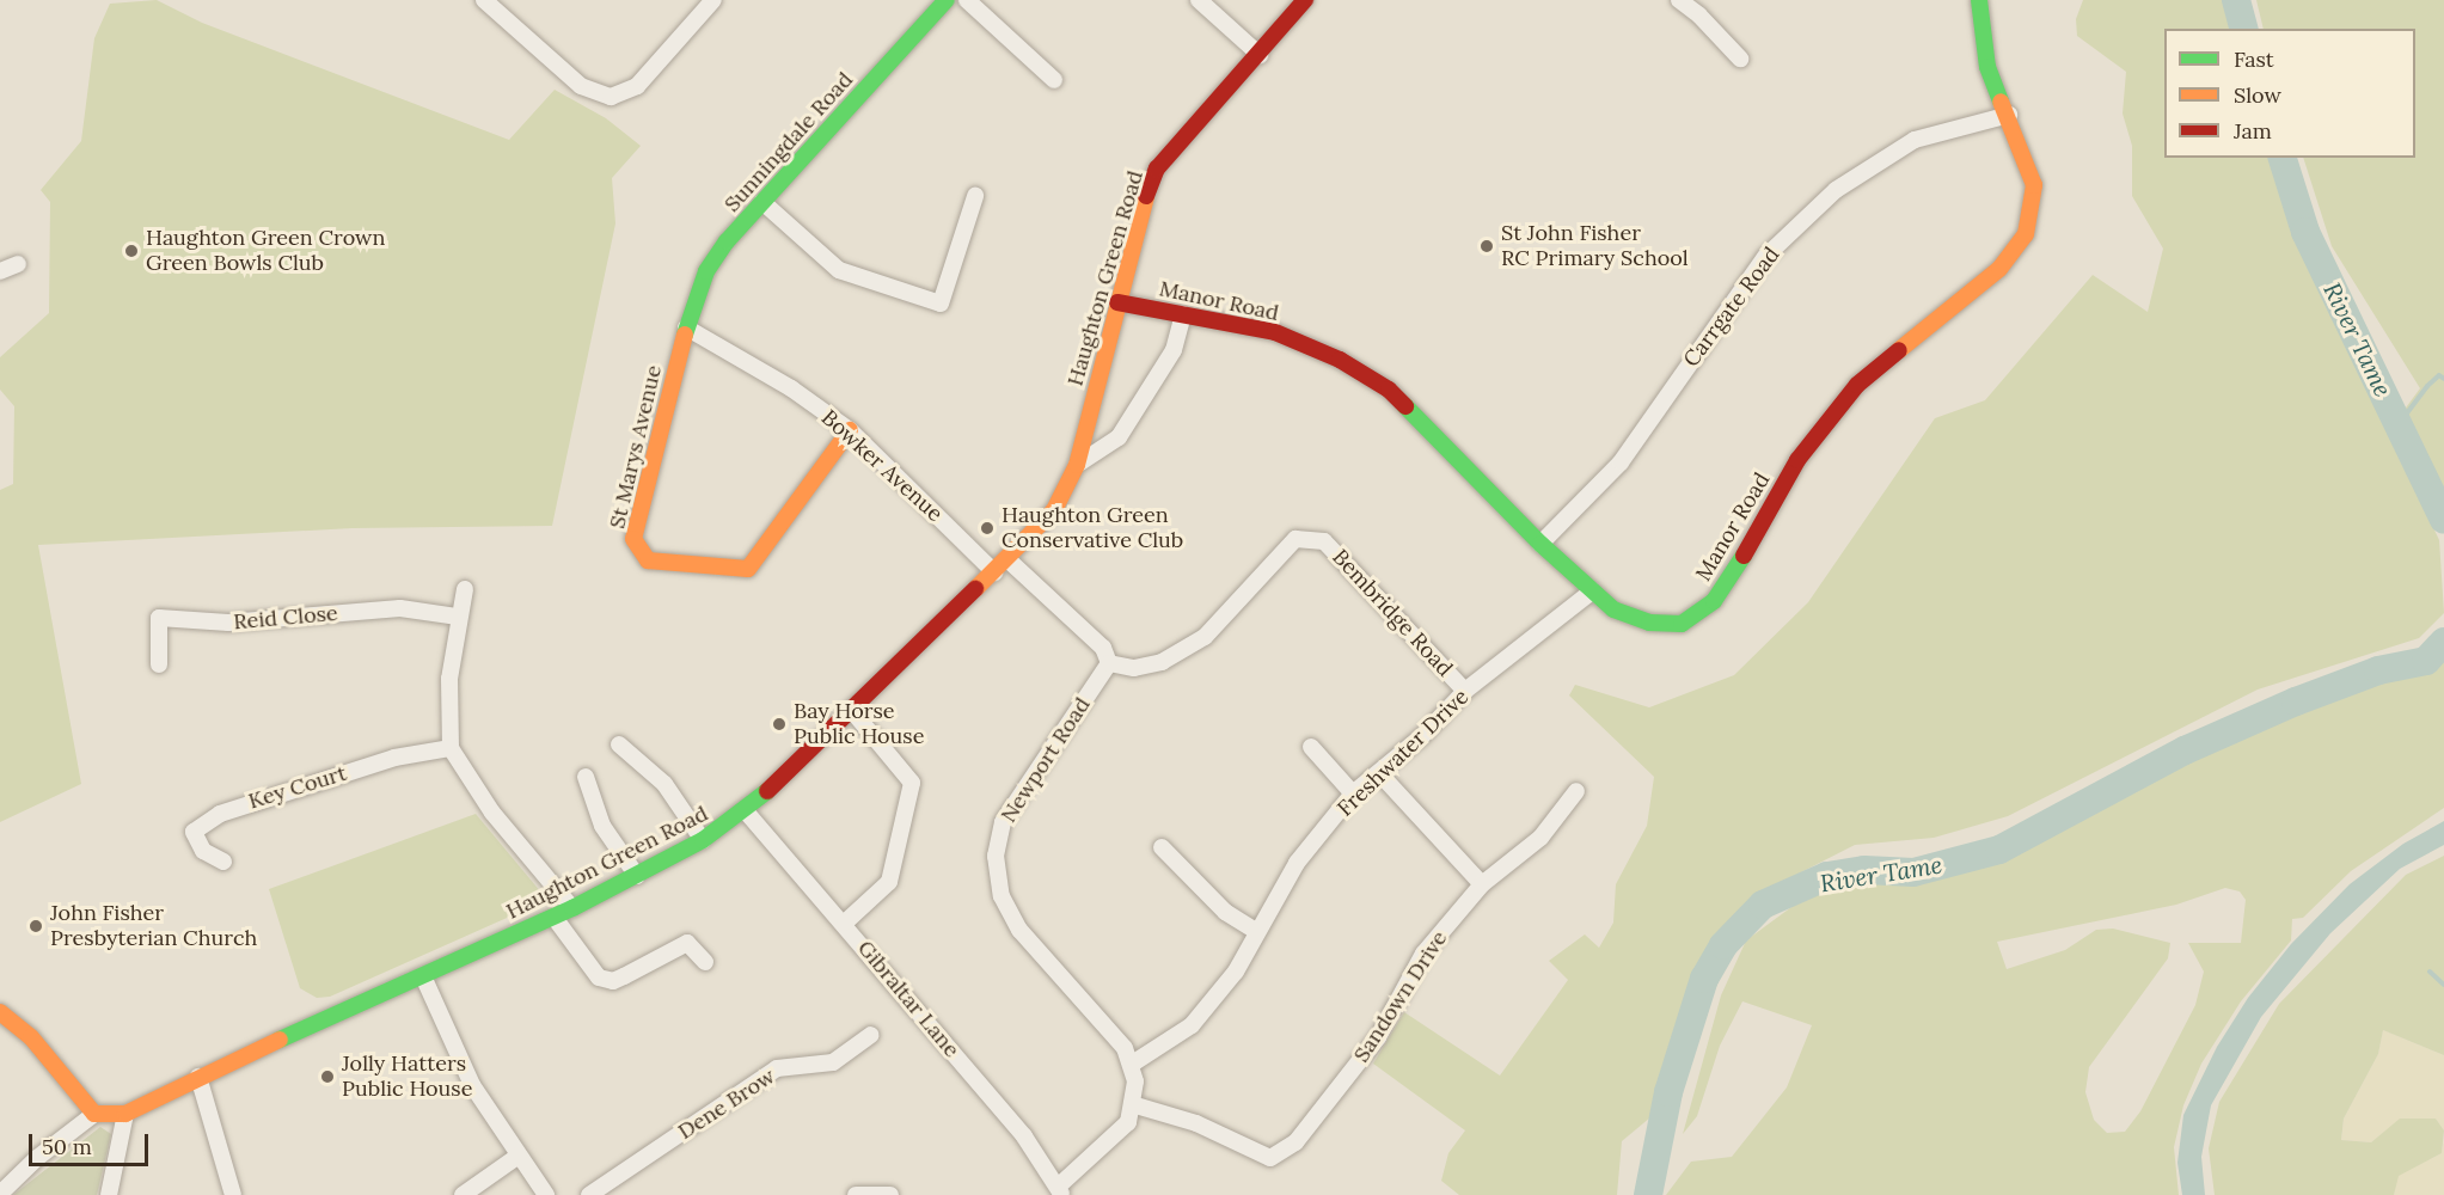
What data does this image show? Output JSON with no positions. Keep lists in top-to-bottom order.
{
  "streets": {
    "street": [
      "Sunningdale Road",
      "Haughton Green Road",
      "Manor Road",
      "Carrgate Road",
      "St Marys Avenue",
      "Bowker Avenue",
      "Bembridge Road",
      "Reid Close",
      "Freshwater Drive",
      "Newport Road",
      "Key Court",
      "Sandown Drive",
      "Gibraltar Lane",
      "Dene Brow"
    ]
  },
  "crossings": [
    ["Sunningdale Road", "St Marys Avenue"],
    ["Sunningdale Road", "Bowker Avenue"],
    ["Haughton Green Road", "Manor Road"],
    ["Haughton Green Road", "Bowker Avenue"],
    ["Haughton Green Road", "Gibraltar Lane"],
    ["Manor Road", "Carrgate Road"],
    ["Manor Road", "Freshwater Drive"],
    ["St Marys Avenue", "Bowker Avenue"],
    ["Bembridge Road", "Freshwater Drive"],
    ["Bembridge Road", "Newport Road"],
    ["Freshwater Drive", "Newport Road"],
    ["Newport Road", "Sandown Drive"],
    ["Newport Road", "Gibraltar Lane"]
  ],
  "water": ["River Tame"],
  "places": [
    "St John Fisher RC Primary School",
    "Haughton Green Crown Green Bowls Club",
    "Haughton Green Conservative Club",
    "Bay Horse Public House",
    "John Fisher Presbyterian Church",
    "Jolly Hatters Public House"
  ],
  "legend": ["Fast", "Slow", "Jam"],
  "scale_bar": "50 m"
}
